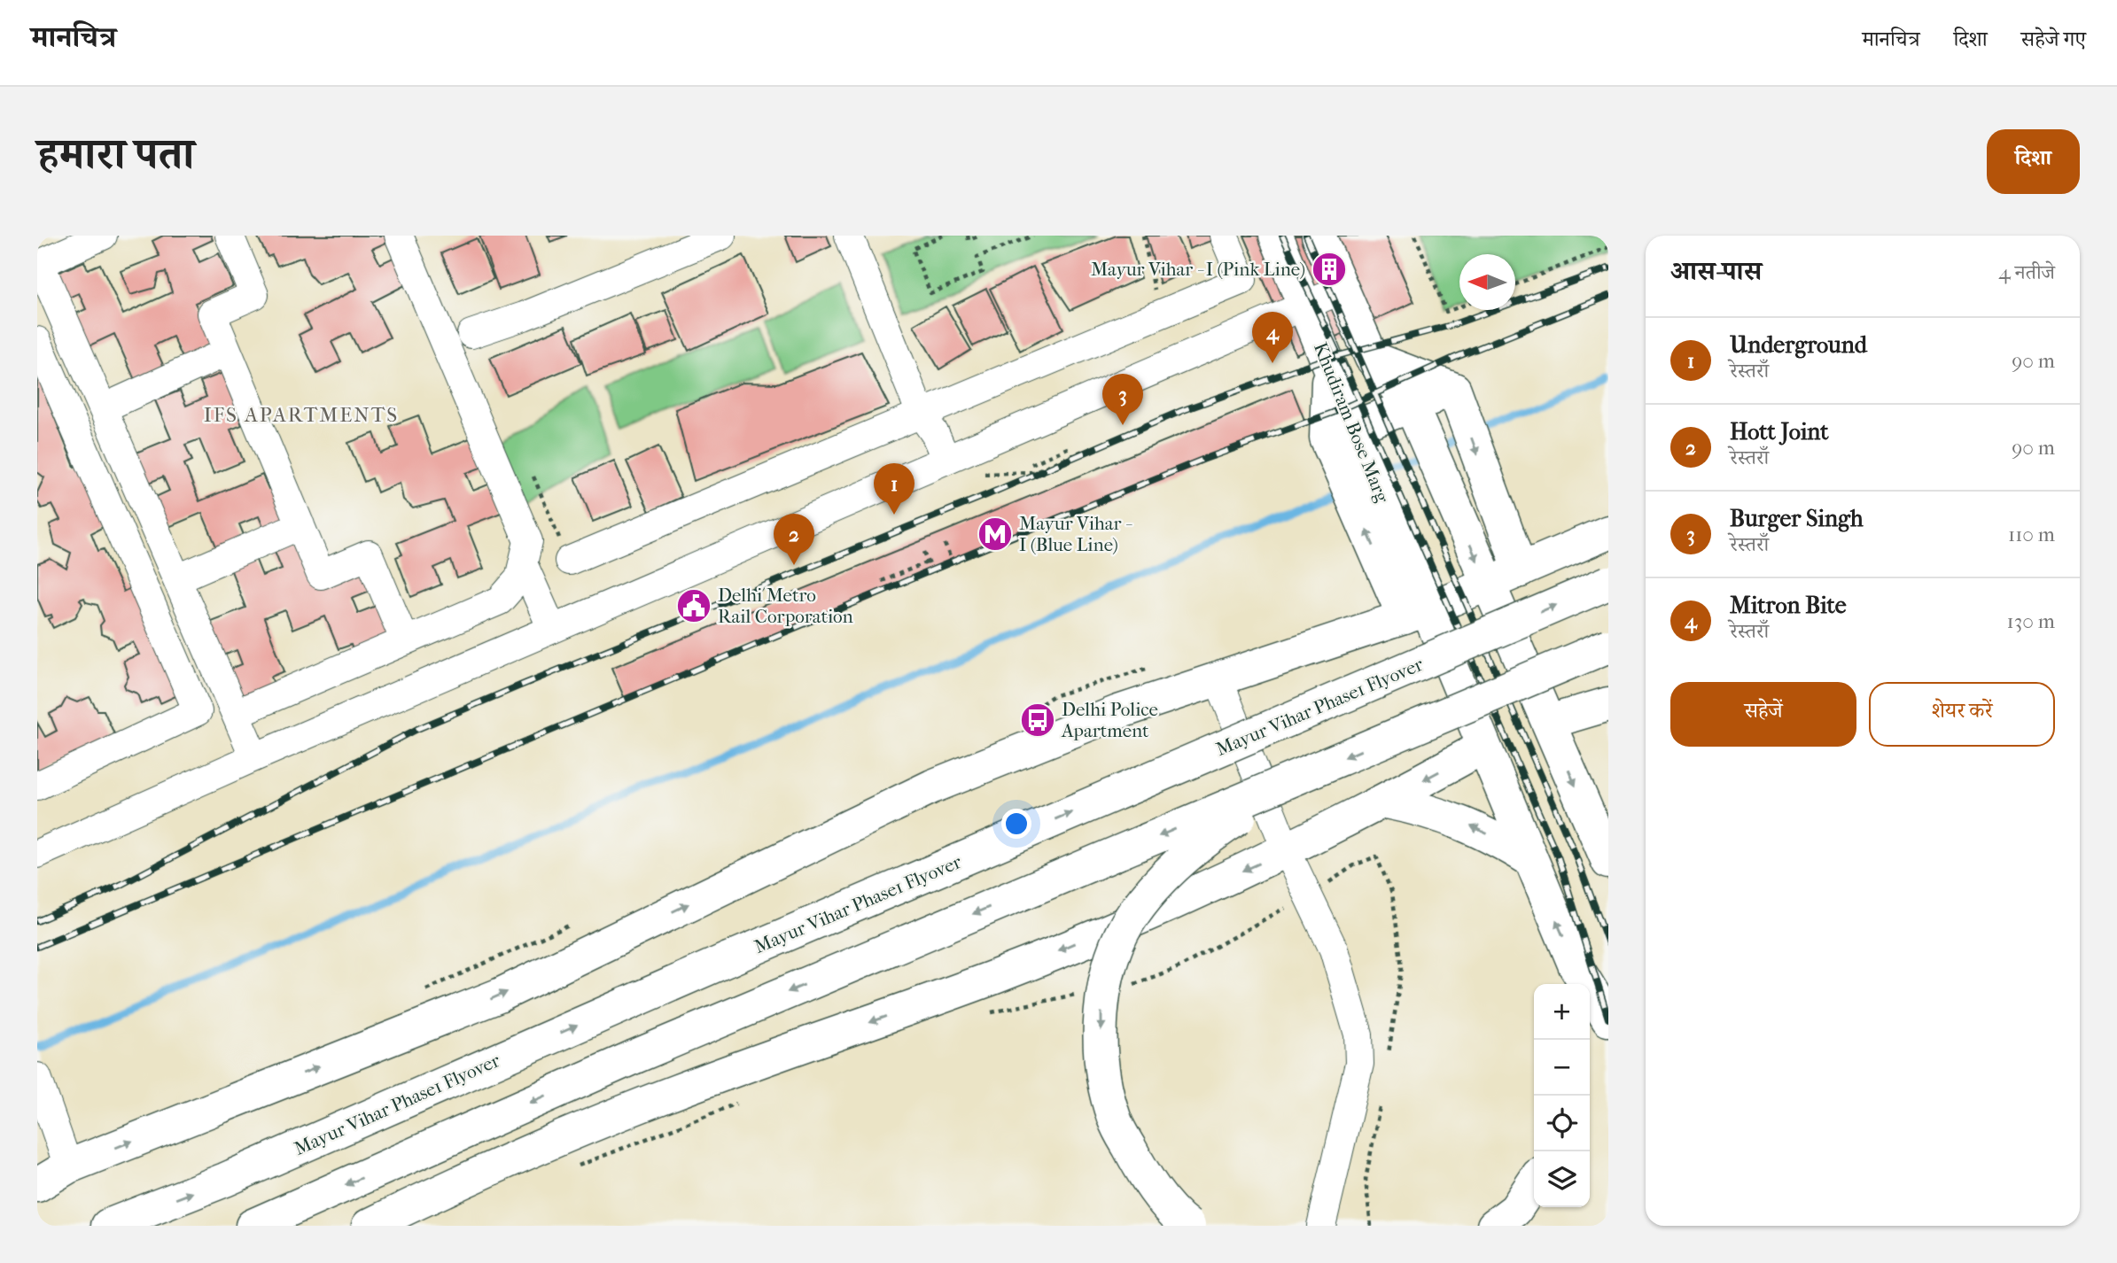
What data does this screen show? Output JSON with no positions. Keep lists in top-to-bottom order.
{
  "streets": {
    "main road": ["Khudiram Bose Marg", "Mayur Vihar Phase1 Flyover"]
  },
  "districts": ["IFS APARTMENTS"],
  "places": {
    "building": ["Mayur Vihar - I (Pink Line)"],
    "metro station": ["Mayur Vihar - I (Blue Line)"],
    "public building": ["Delhi Metro Rail Corporation"],
    "bus stop": ["Delhi Police Apartment"]
  },
  "north": "left",
  "page": {
    "header": "मानचित्र",
    "nav": ["मानचित्र", "दिशा", "सहेजे गए"],
    "title": "हमारा पता",
    "buttons": [
      "दिशा",
      ["सहेजें", "शेयर करें"]
    ],
    "heading": ["आस-पास", "4 नतीजे"],
    "pins": [
      "4",
      "3",
      "1",
      "2"
    ],
    "list": [
      {
        "mark": "1",
        "name": "Underground",
        "note": "रेस्तराँ",
        "value": "90 m"
      },
      {
        "mark": "2",
        "name": "Hott Joint",
        "note": "रेस्तराँ",
        "value": "90 m"
      },
      {
        "mark": "3",
        "name": "Burger Singh",
        "note": "रेस्तराँ",
        "value": "110 m"
      },
      {
        "mark": "4",
        "name": "Mitron Bite",
        "note": "रेस्तराँ",
        "value": "130 m"
      }
    ],
    "map_buttons": ["+", "−"]
  }
}
